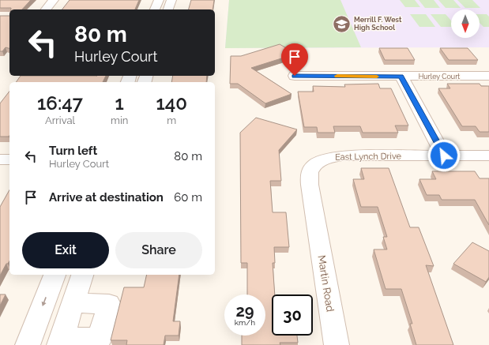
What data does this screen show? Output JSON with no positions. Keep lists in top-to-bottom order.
{
  "streets": {
    "street": ["Hurley Court", "East Lynch Drive", "Martin Road"]
  },
  "crossings": [
    ["East Lynch Drive", "Martin Road"]
  ],
  "places": {
    "school or university": ["Merrill F. West High School"]
  },
  "north": "bottom",
  "page": {
    "turn": ["80 m", "Hurley Court"],
    "eta": [
      "16:47",
      "Arrival",
      "1",
      "min",
      "140",
      "m"
    ],
    "list": [
      {
        "name": "Turn left",
        "note": "Hurley Court",
        "value": "80 m"
      },
      {
        "name": "Arrive at destination",
        "value": "60 m"
      }
    ],
    "buttons": ["Exit", "Share"],
    "speed": "29 km/h",
    "limit": "30"
  }
}
